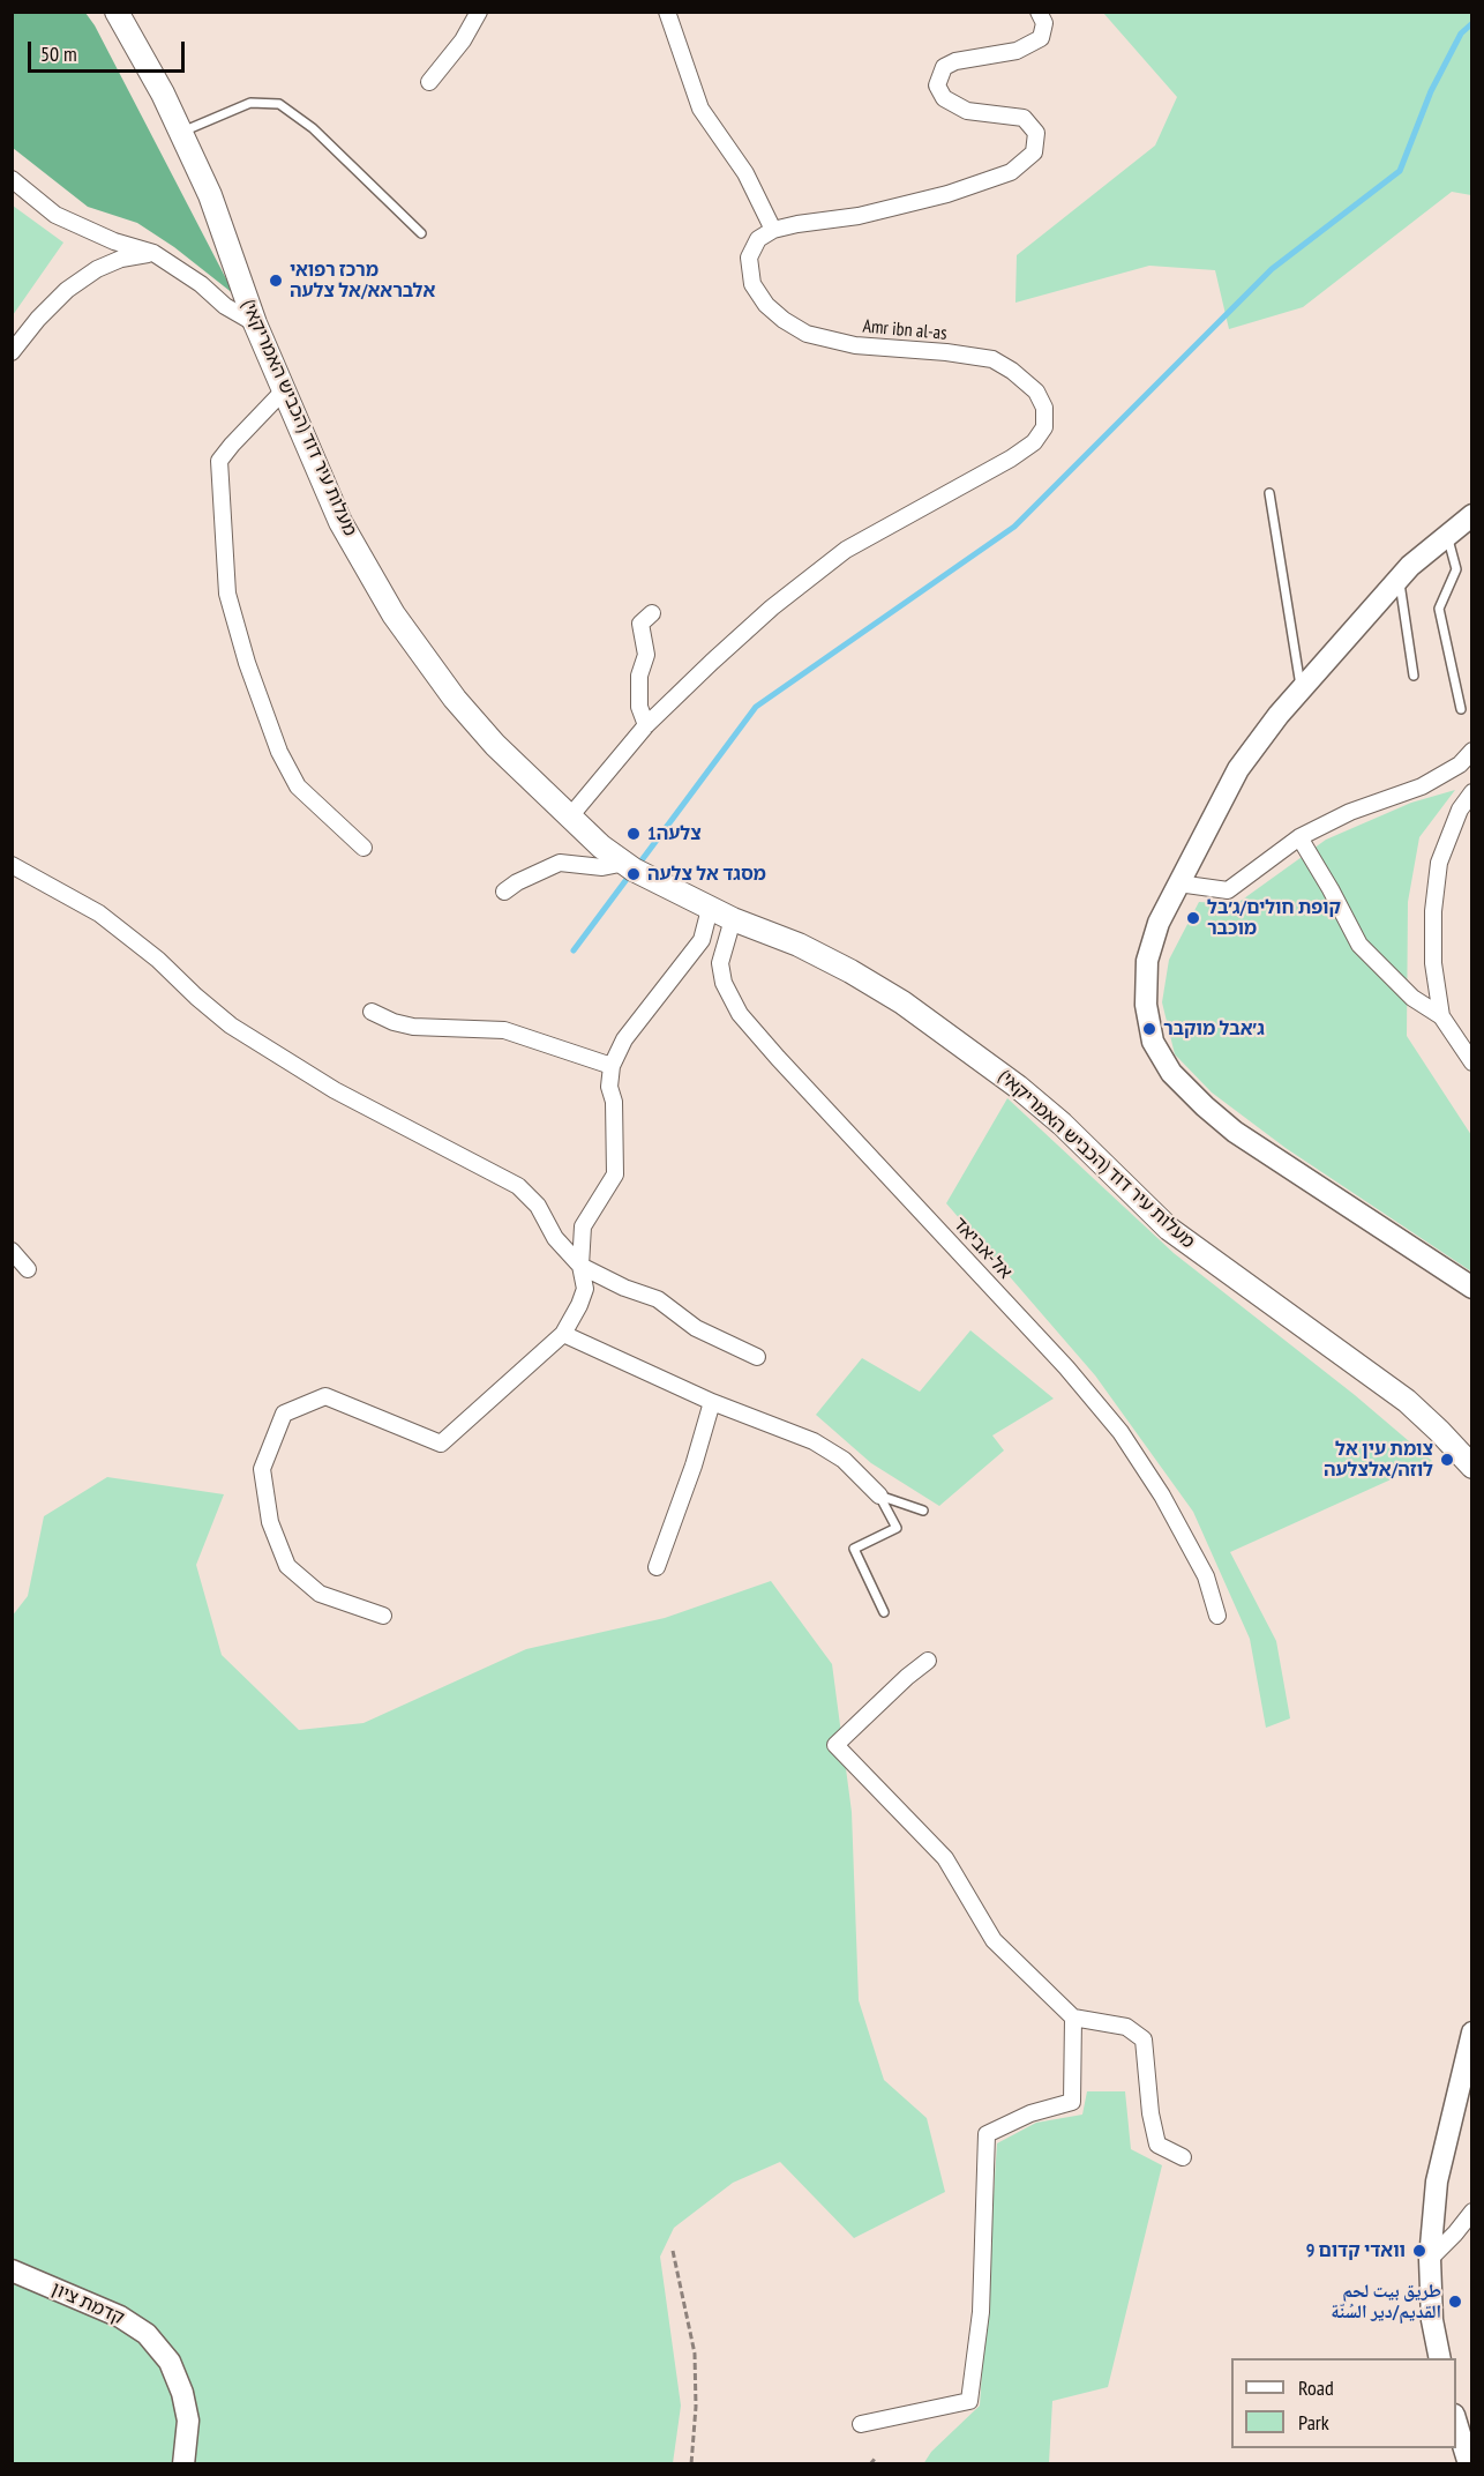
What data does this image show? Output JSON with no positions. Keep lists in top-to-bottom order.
{
  "streets": {
    "main road": ["מעלות עיר דוד (הכביש האמריקאי)"],
    "street": ["Amr ibn al-as", "אל-אביאד", "קדמת ציון"]
  },
  "crossings": [
    ["Amr ibn al-as", "מעלות עיר דוד (הכביש האמריקאי)"],
    ["מעלות עיר דוד (הכביש האמריקאי)", "אל-אביאד"]
  ],
  "places": [
    "מרכז רפואי אלבראא/אל צלעה",
    "צלעה1",
    "מסגד אל צלעה",
    "קופת חולים/ג׳בל מוכבר",
    "ג׳אבל מוקבר",
    "צומת עין אל לוזה/אלצלעה",
    "וואדי קדום 9",
    "طريق بيت لحم القديم/دير السُنّة"
  ],
  "legend": ["Road", "Park"],
  "scale_bar": "50 m"
}
